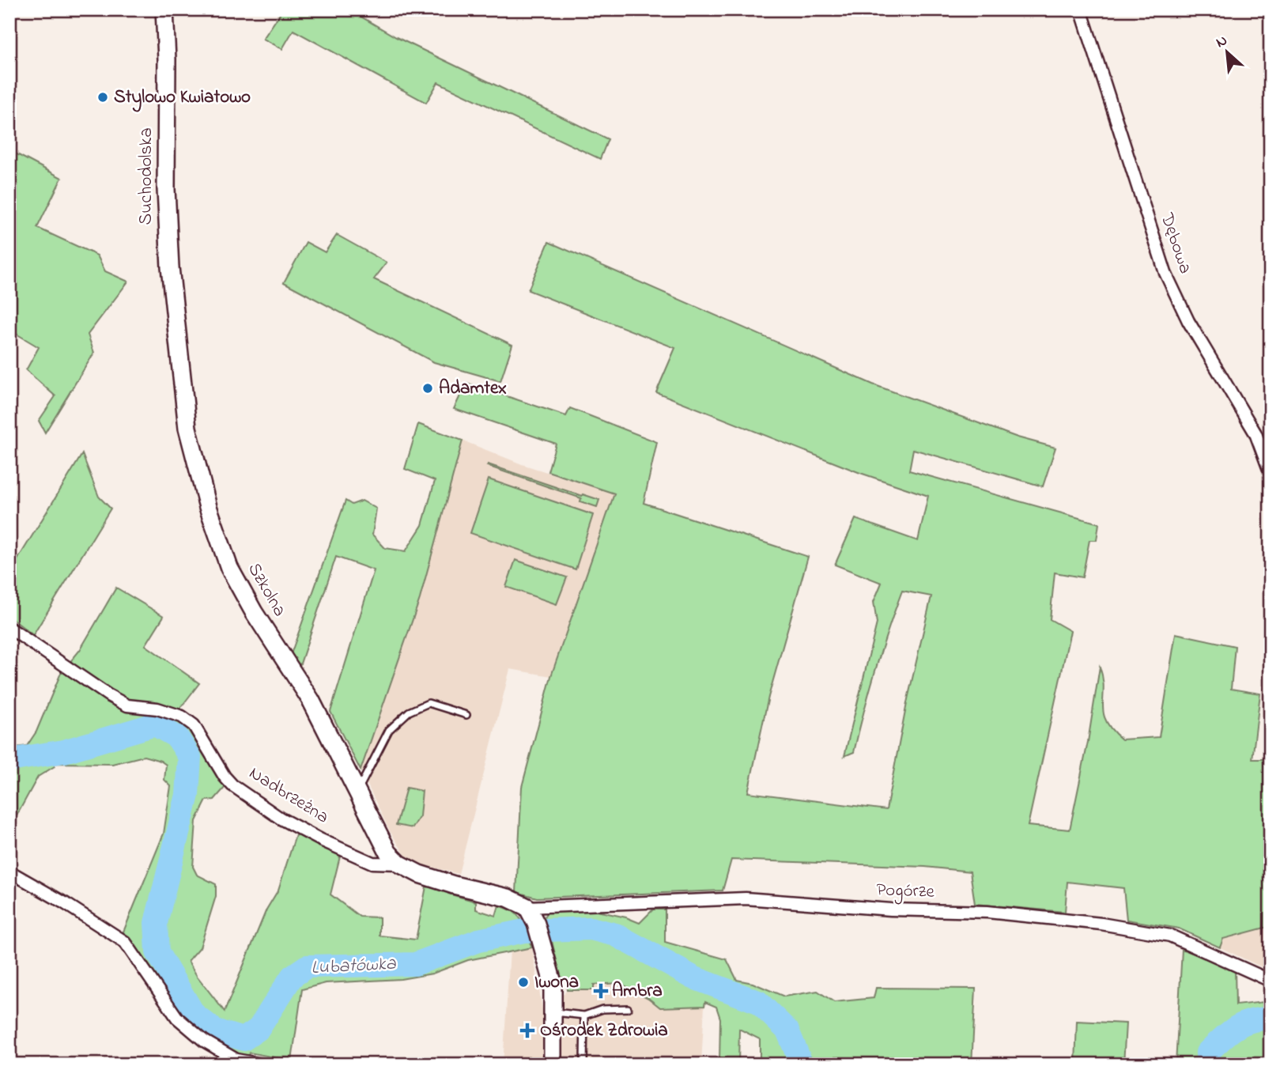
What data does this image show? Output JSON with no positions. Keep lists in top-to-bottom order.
{
  "streets": {
    "street": [
      "Suchodolska",
      "Dębowa",
      "Szkolna",
      "Nadbrzeżna",
      "Pogórze"
    ]
  },
  "crossings": [
    ["Suchodolska", "Szkolna"],
    ["Szkolna", "Nadbrzeżna"],
    ["Nadbrzeżna", "Pogórze"]
  ],
  "water": ["Lubatówka"],
  "places": {
    "other": ["Stylowo Kwiatowo", "Adamtex", "Iwona"],
    "health": ["Ambra", "Ośrodek Zdrowia"]
  },
  "north": "top left"
}
